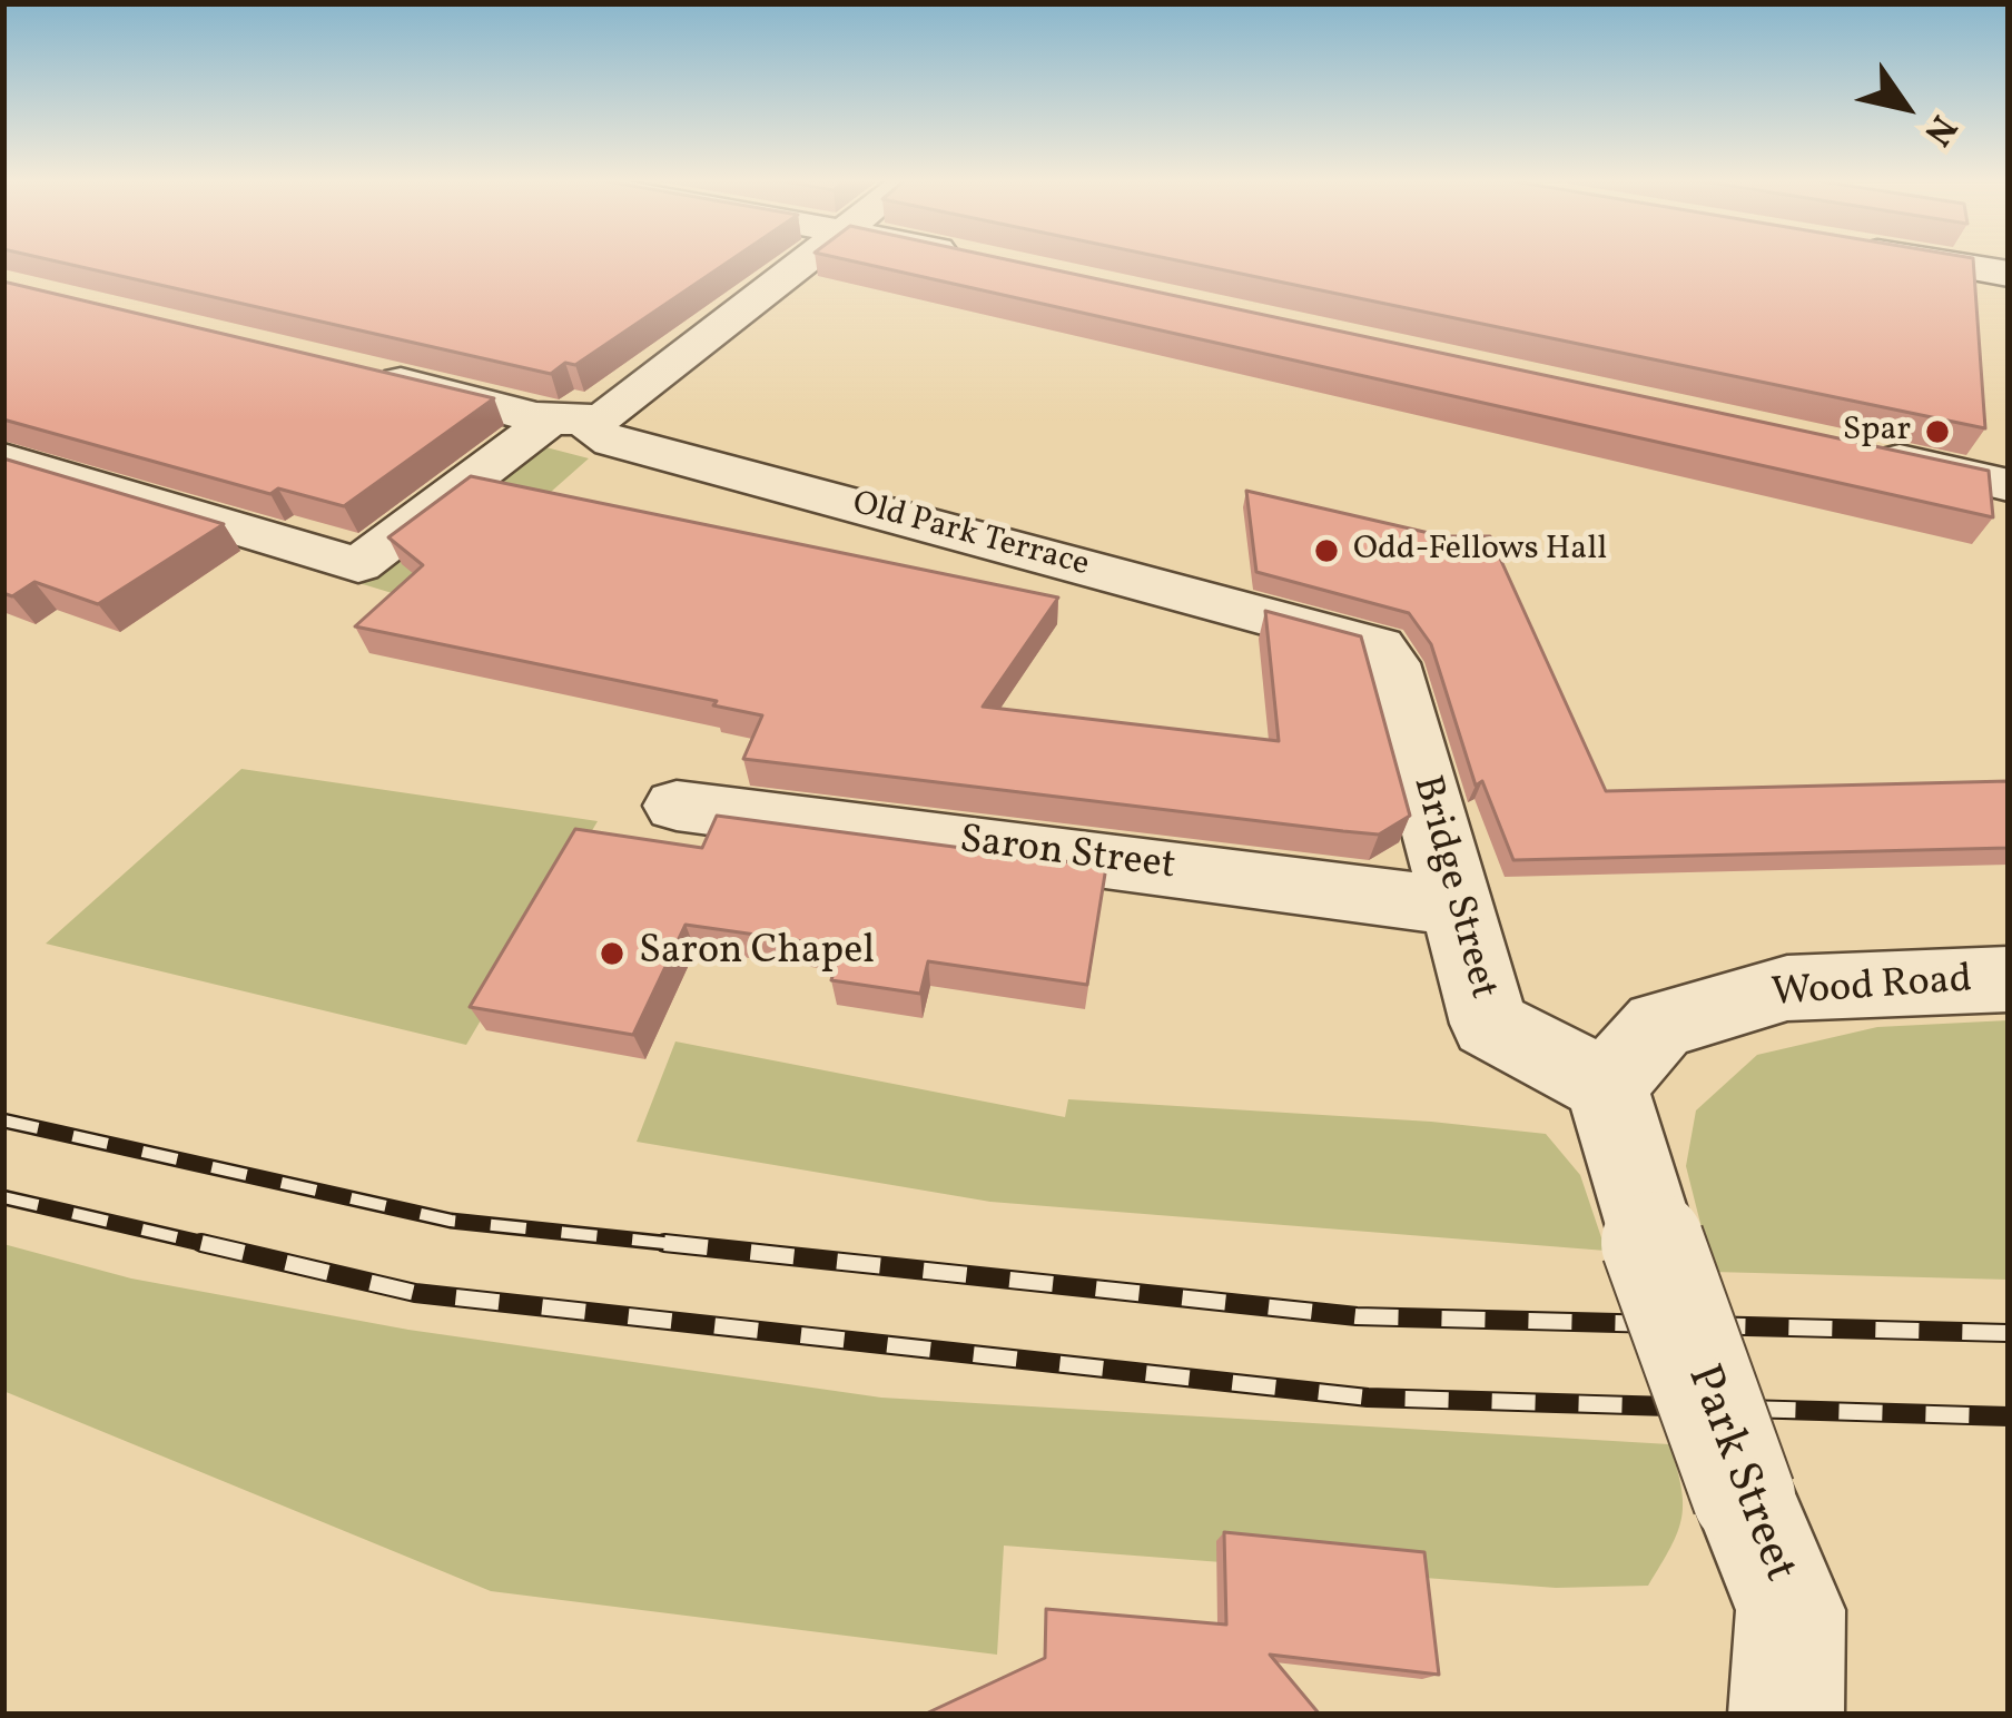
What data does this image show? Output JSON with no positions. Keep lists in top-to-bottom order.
{
  "streets": {
    "street": [
      "Old Park Terrace",
      "Saron Street",
      "Bridge Street",
      "Wood Road",
      "Park Street"
    ]
  },
  "crossings": [
    ["Old Park Terrace", "Bridge Street"],
    ["Saron Street", "Bridge Street"],
    ["Bridge Street", "Wood Road"],
    ["Bridge Street", "Park Street"],
    ["Wood Road", "Park Street"]
  ],
  "places": ["Spar", "Odd-Fellows Hall", "Saron Chapel"],
  "north": "bottom right"
}
